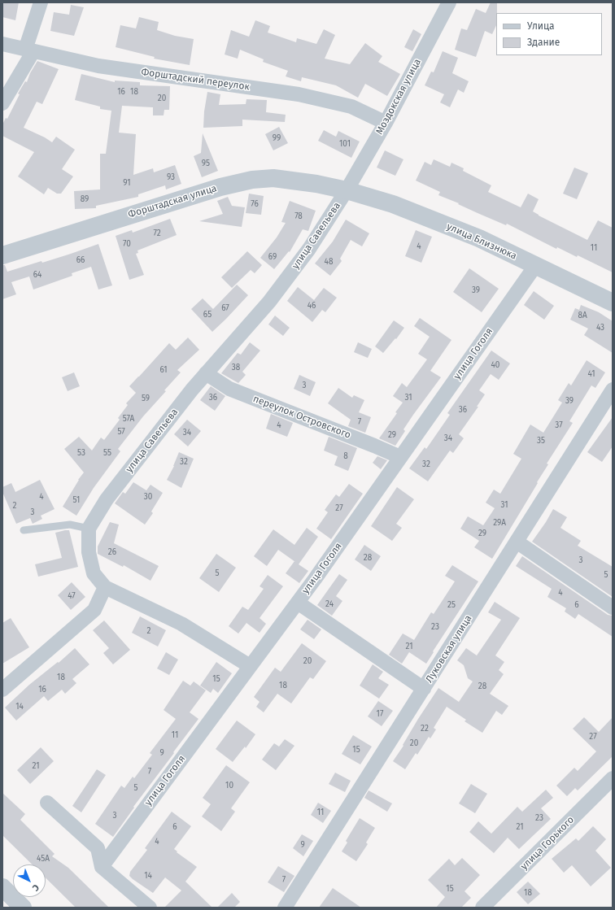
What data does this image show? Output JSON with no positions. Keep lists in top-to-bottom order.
{
  "streets": {
    "street": [
      "Форштадский переулок",
      "Моздокская улица",
      "Форштадская улица",
      "улица Савельева",
      "улица Близнюка",
      "улица Гоголя",
      "переулок Островского",
      "Луковская улица",
      "улица Горького"
    ]
  },
  "crossings": [
    ["Форштадский переулок", "Моздокская улица"],
    ["Моздокская улица", "Форштадская улица"],
    ["Моздокская улица", "улица Савельева"],
    ["Моздокская улица", "улица Близнюка"],
    ["Форштадская улица", "улица Савельева"],
    ["Форштадская улица", "улица Близнюка"],
    ["улица Савельева", "улица Близнюка"],
    ["улица Савельева", "переулок Островского"],
    ["улица Близнюка", "улица Гоголя"],
    ["улица Гоголя", "переулок Островского"]
  ],
  "house_numbers": [
    "16",
    "18",
    "20",
    "99",
    "101",
    "95",
    "93",
    "91",
    "89",
    "76",
    "78",
    "72",
    "70",
    "4",
    "11",
    "69",
    "66",
    "48",
    "64",
    "39",
    "46",
    "67",
    "65",
    "8А",
    "43",
    "40",
    "38",
    "61",
    "41",
    "3",
    "36",
    "31",
    "59",
    "39",
    "36",
    "57А",
    "7",
    "4",
    "37",
    "57",
    "34",
    "29",
    "34",
    "35",
    "53",
    "55",
    "8",
    "32",
    "32",
    "4",
    "30",
    "51",
    "31",
    "2",
    "27",
    "3",
    "29А",
    "29",
    "26",
    "28",
    "3",
    "5",
    "5",
    "4",
    "47",
    "24",
    "25",
    "6",
    "23",
    "2",
    "21",
    "20",
    "18",
    "15",
    "18",
    "28",
    "16",
    "14",
    "17",
    "22",
    "11",
    "27",
    "20",
    "15",
    "9",
    "21",
    "7",
    "10",
    "5",
    "11",
    "3",
    "23",
    "6",
    "21",
    "4",
    "9",
    "45А",
    "14",
    "7",
    "15",
    "18"
  ],
  "legend": ["Улица", "Здание"],
  "north": "bottom right"
}
